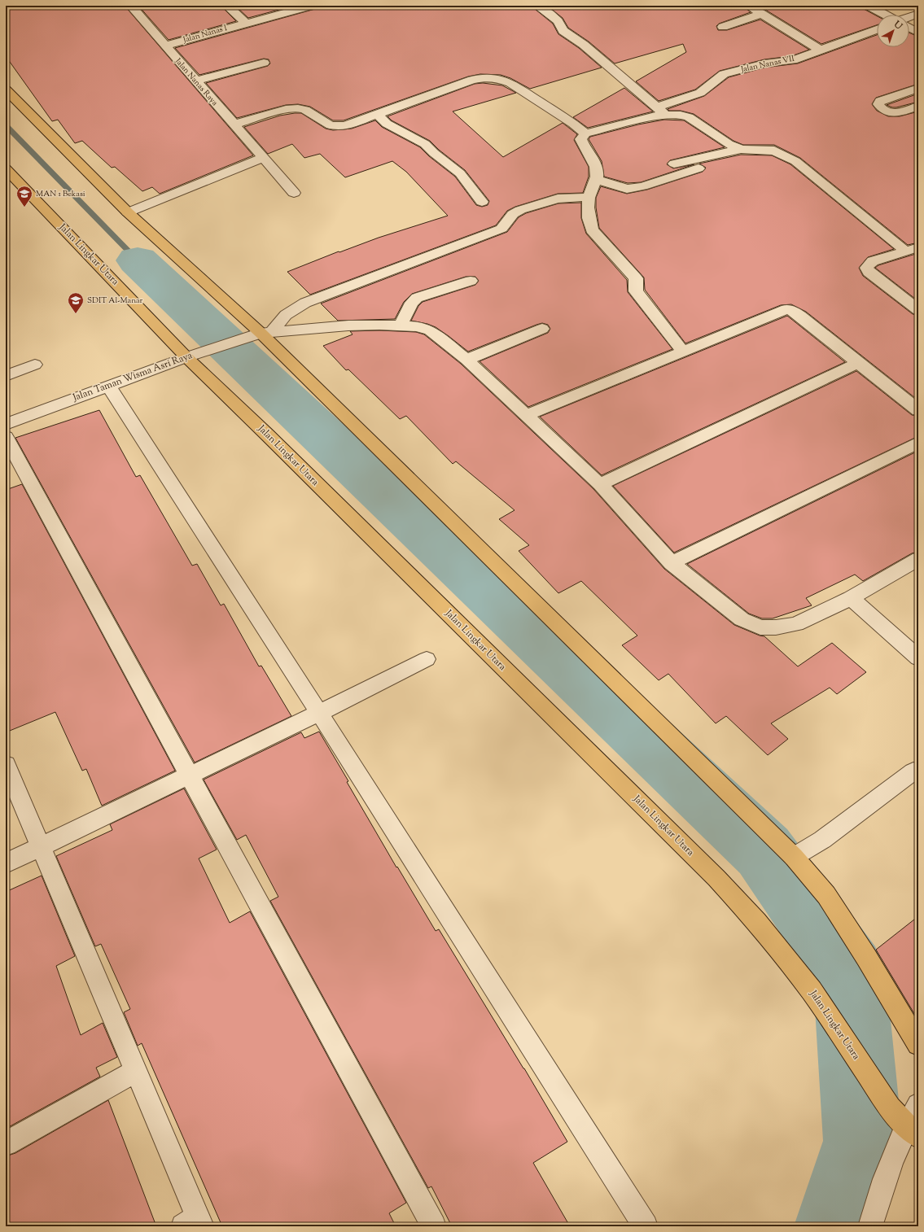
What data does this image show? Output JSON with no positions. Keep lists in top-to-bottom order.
{
  "streets": {
    "main road": ["Jalan Lingkar Utara"],
    "street": [
      "Jalan Nanas I",
      "Jalan Nanas VII",
      "Jalan Nanas Raya",
      "Jalan Taman Wisma Asri Raya"
    ]
  },
  "crossings": [
    ["Jalan Nanas I", "Jalan Nanas Raya"],
    ["Jalan Lingkar Utara", "Jalan Taman Wisma Asri Raya"]
  ],
  "places": {
    "school or university": ["MAN 1 Bekasi", "SDIT Al-Manar"]
  },
  "north": "top right"
}
